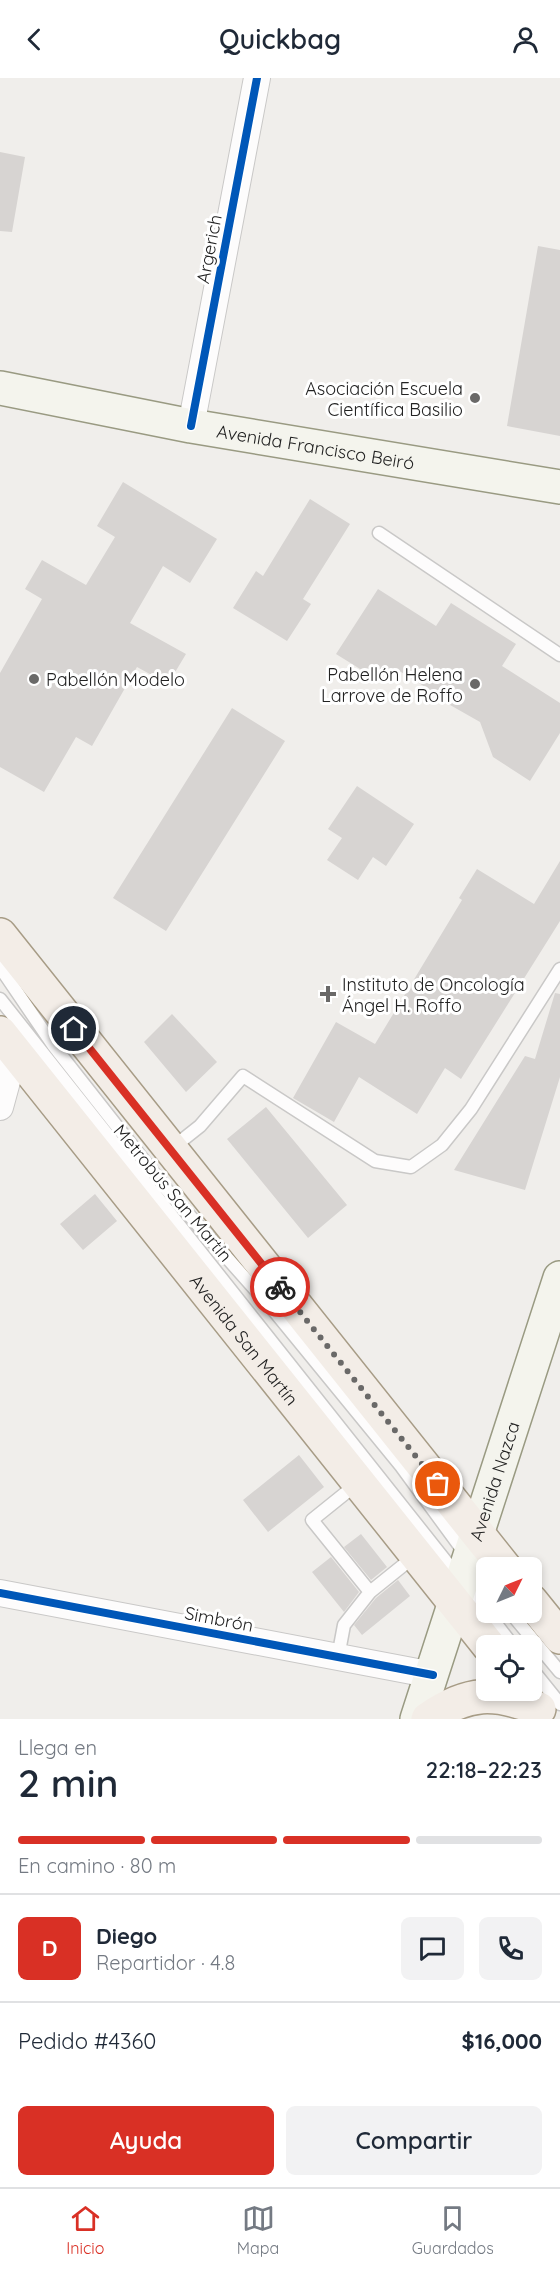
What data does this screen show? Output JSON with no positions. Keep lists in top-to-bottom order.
{
  "streets": {
    "main road": ["Avenida Francisco Beiró", "Avenida San Martín", "Avenida Nazca"],
    "street": ["Argerich", "Simbrón"],
    "lane": ["Metrobús San Martín"]
  },
  "crossings": [
    ["Argerich", "Avenida Francisco Beiró"],
    ["Metrobús San Martín", "Avenida San Martín"],
    ["Metrobús San Martín", "Avenida Nazca"],
    ["Avenida San Martín", "Avenida Nazca"],
    ["Avenida Nazca", "Simbrón"]
  ],
  "places": {
    "other": ["Asociación Escuela Científica Basilio", "Pabellón Modelo", "Pabellón Helena Larrove de Roffo"],
    "health": ["Instituto de Oncología Ángel H. Roffo"]
  },
  "north": "top right",
  "page": {
    "header": "Quickbag",
    "heading": ["2 min", "Llega en", "22:18–22:23"],
    "panel": [
      "Diego",
      "Repartidor · 4.8",
      "Pedido #4360",
      "$16,000"
    ],
    "bar": "En camino · 80 m",
    "round": "D",
    "buttons": ["Ayuda", "Compartir"],
    "tabs": ["Inicio", "Mapa", "Guardados"]
  }
}
